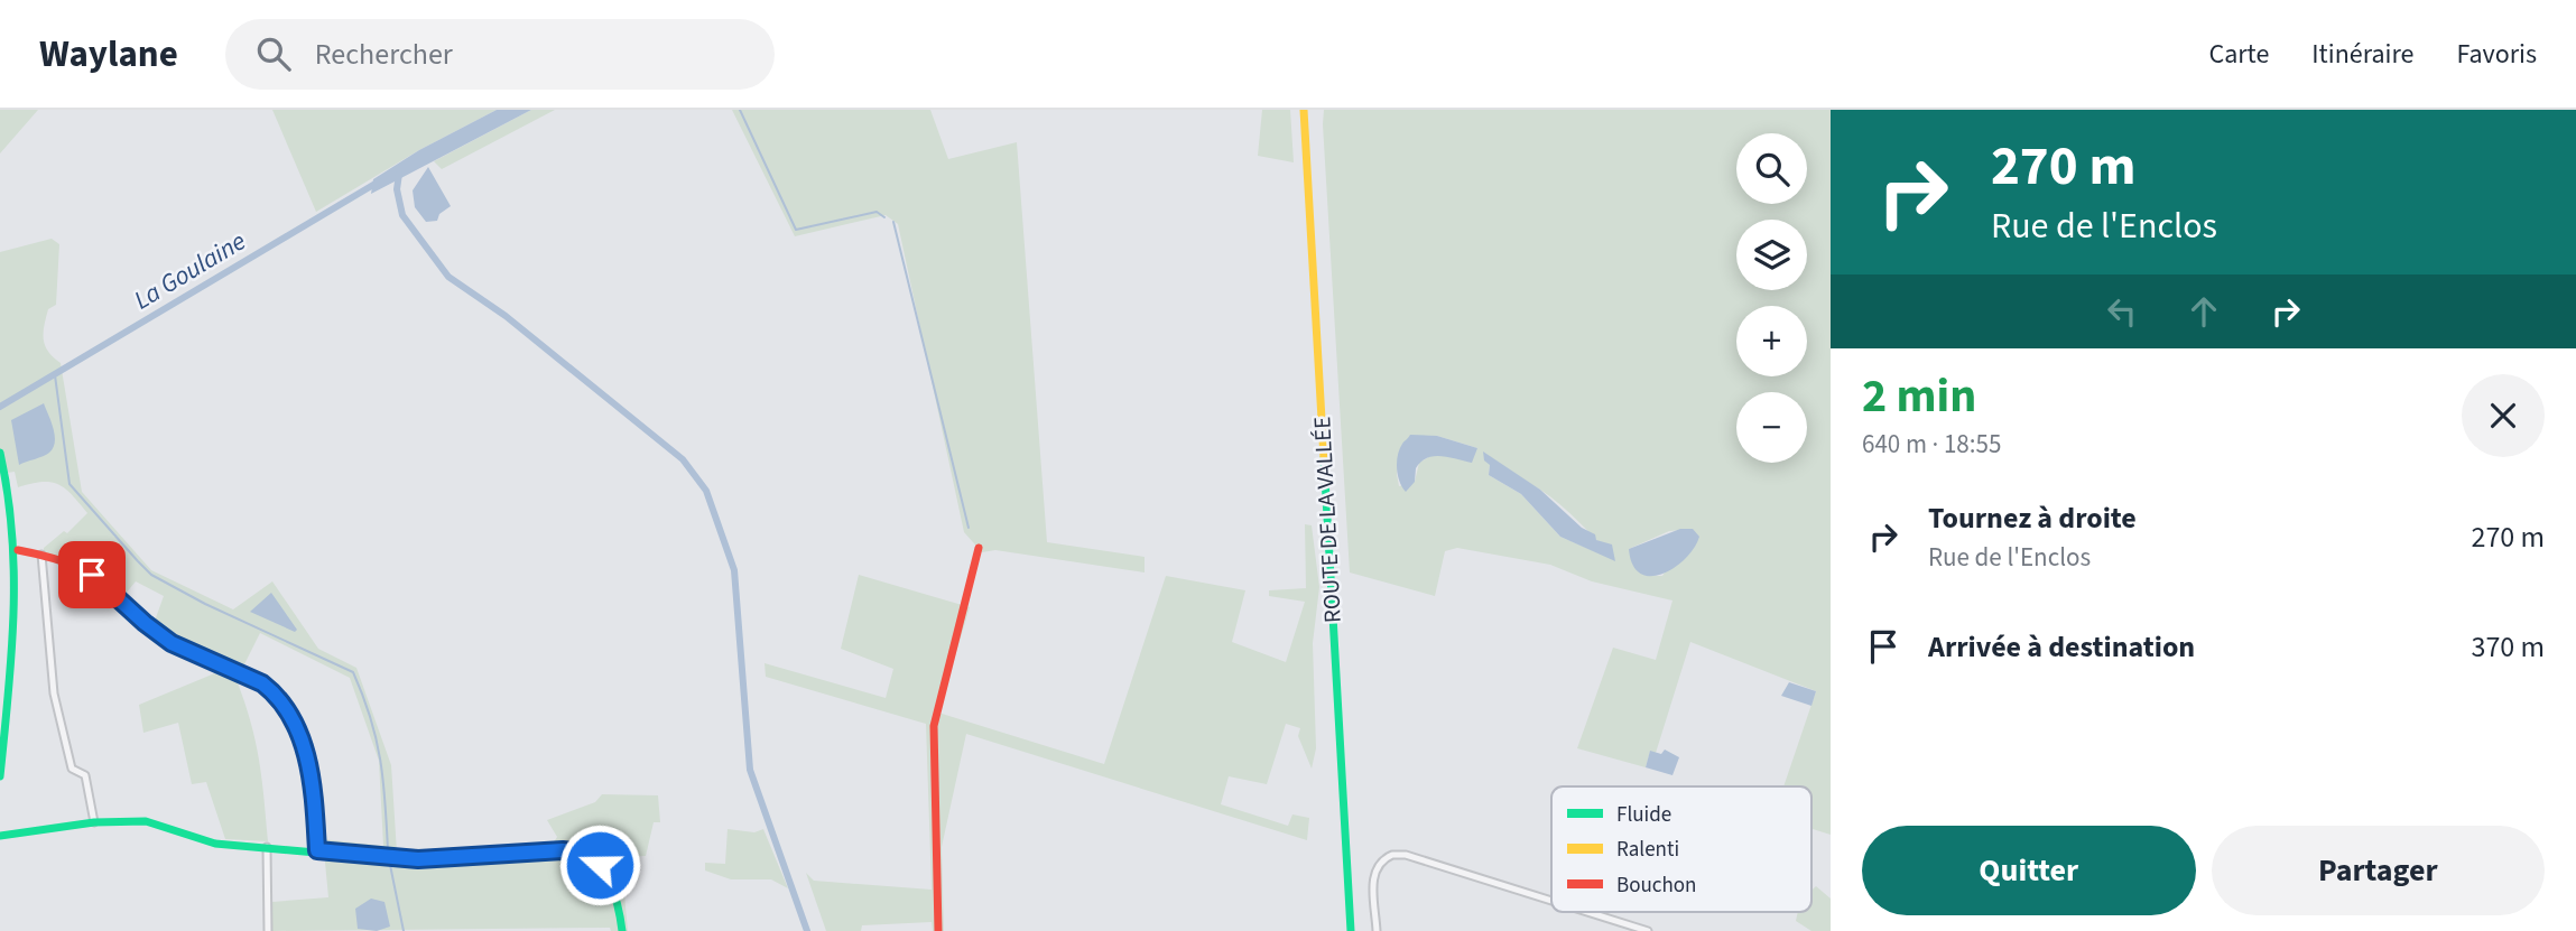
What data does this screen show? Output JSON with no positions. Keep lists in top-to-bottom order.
{
  "streets": {
    "street": ["ROUTE DE LA VALLÉE"]
  },
  "water": ["La Goulaine"],
  "legend": ["Fluide", "Ralenti", "Bouchon"],
  "page": {
    "header": "Waylane",
    "search": "Rechercher",
    "nav": ["Carte", "Itinéraire", "Favoris"],
    "turn": ["270 m", "Rue de l'Enclos"],
    "map_buttons": ["+", "−"],
    "heading": ["2 min", "640 m · 18:55"],
    "list": [
      {
        "name": "Tournez à droite",
        "note": "Rue de l'Enclos",
        "value": "270 m"
      },
      {
        "name": "Arrivée à destination",
        "value": "370 m"
      }
    ],
    "buttons": ["Quitter", "Partager"]
  }
}
